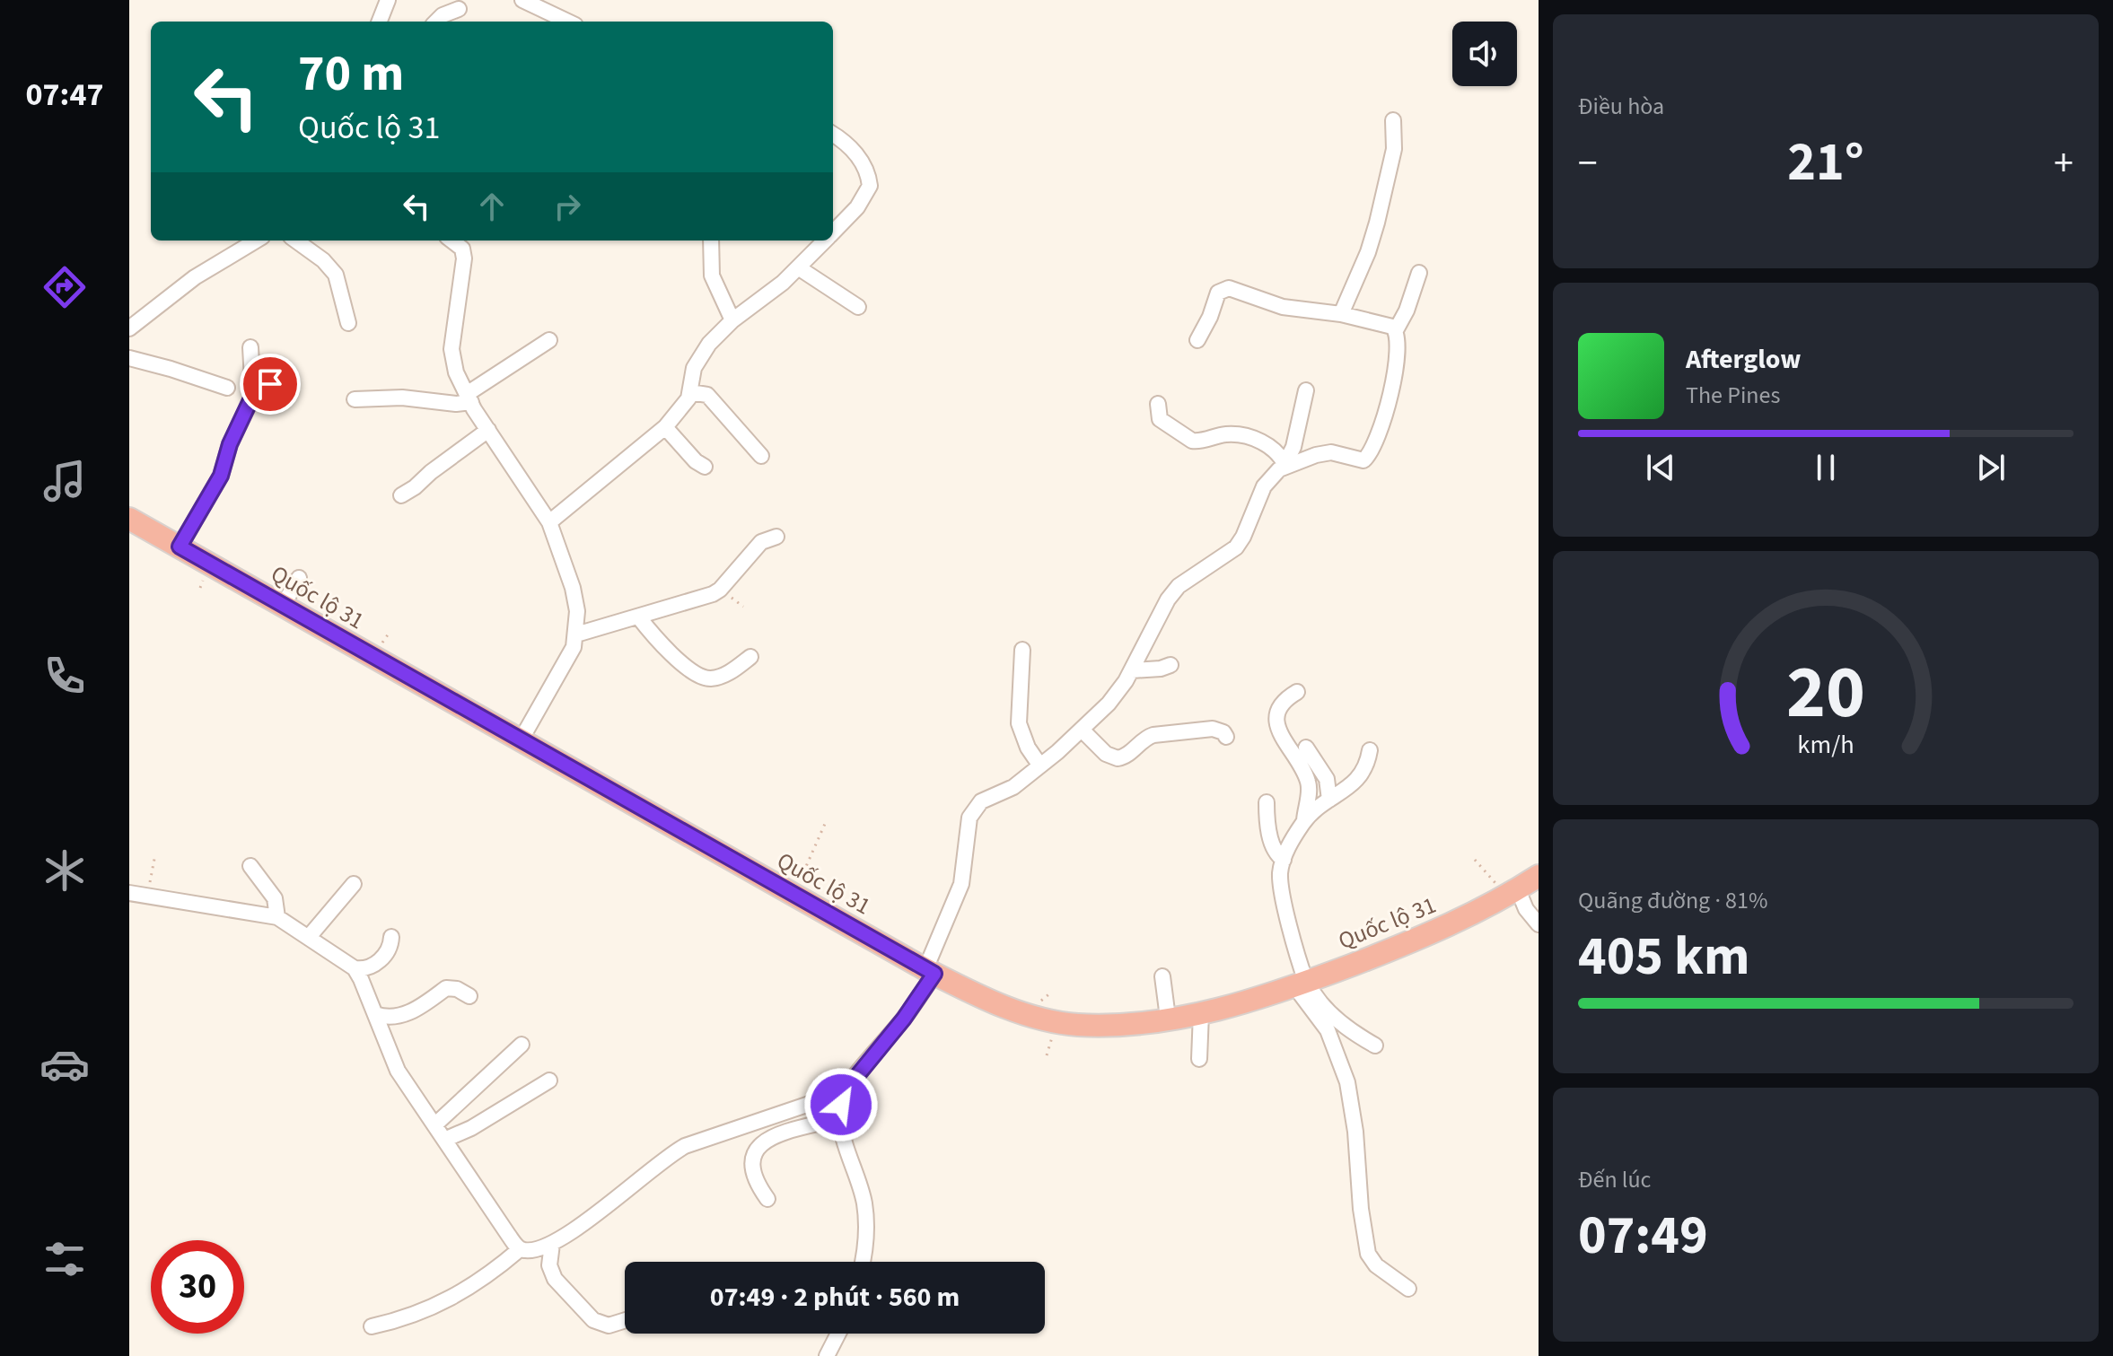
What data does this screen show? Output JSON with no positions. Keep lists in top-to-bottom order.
{
  "streets": {
    "highway": ["Quốc lộ 31"]
  },
  "page": {
    "tabs": "07:47",
    "tile": [
      "Điều hòa",
      ["Quãng đường · 81%", "405 km"],
      ["Đến lúc", "07:49"]
    ],
    "turn": ["70 m", "Quốc lộ 31"],
    "heat": ["−", "21°", "+"],
    "song": ["Afterglow", "The Pines"],
    "limit": "30",
    "trip": "07:49 · 2 phút · 560 m",
    "gauge": ["20", "km/h"]
  }
}
